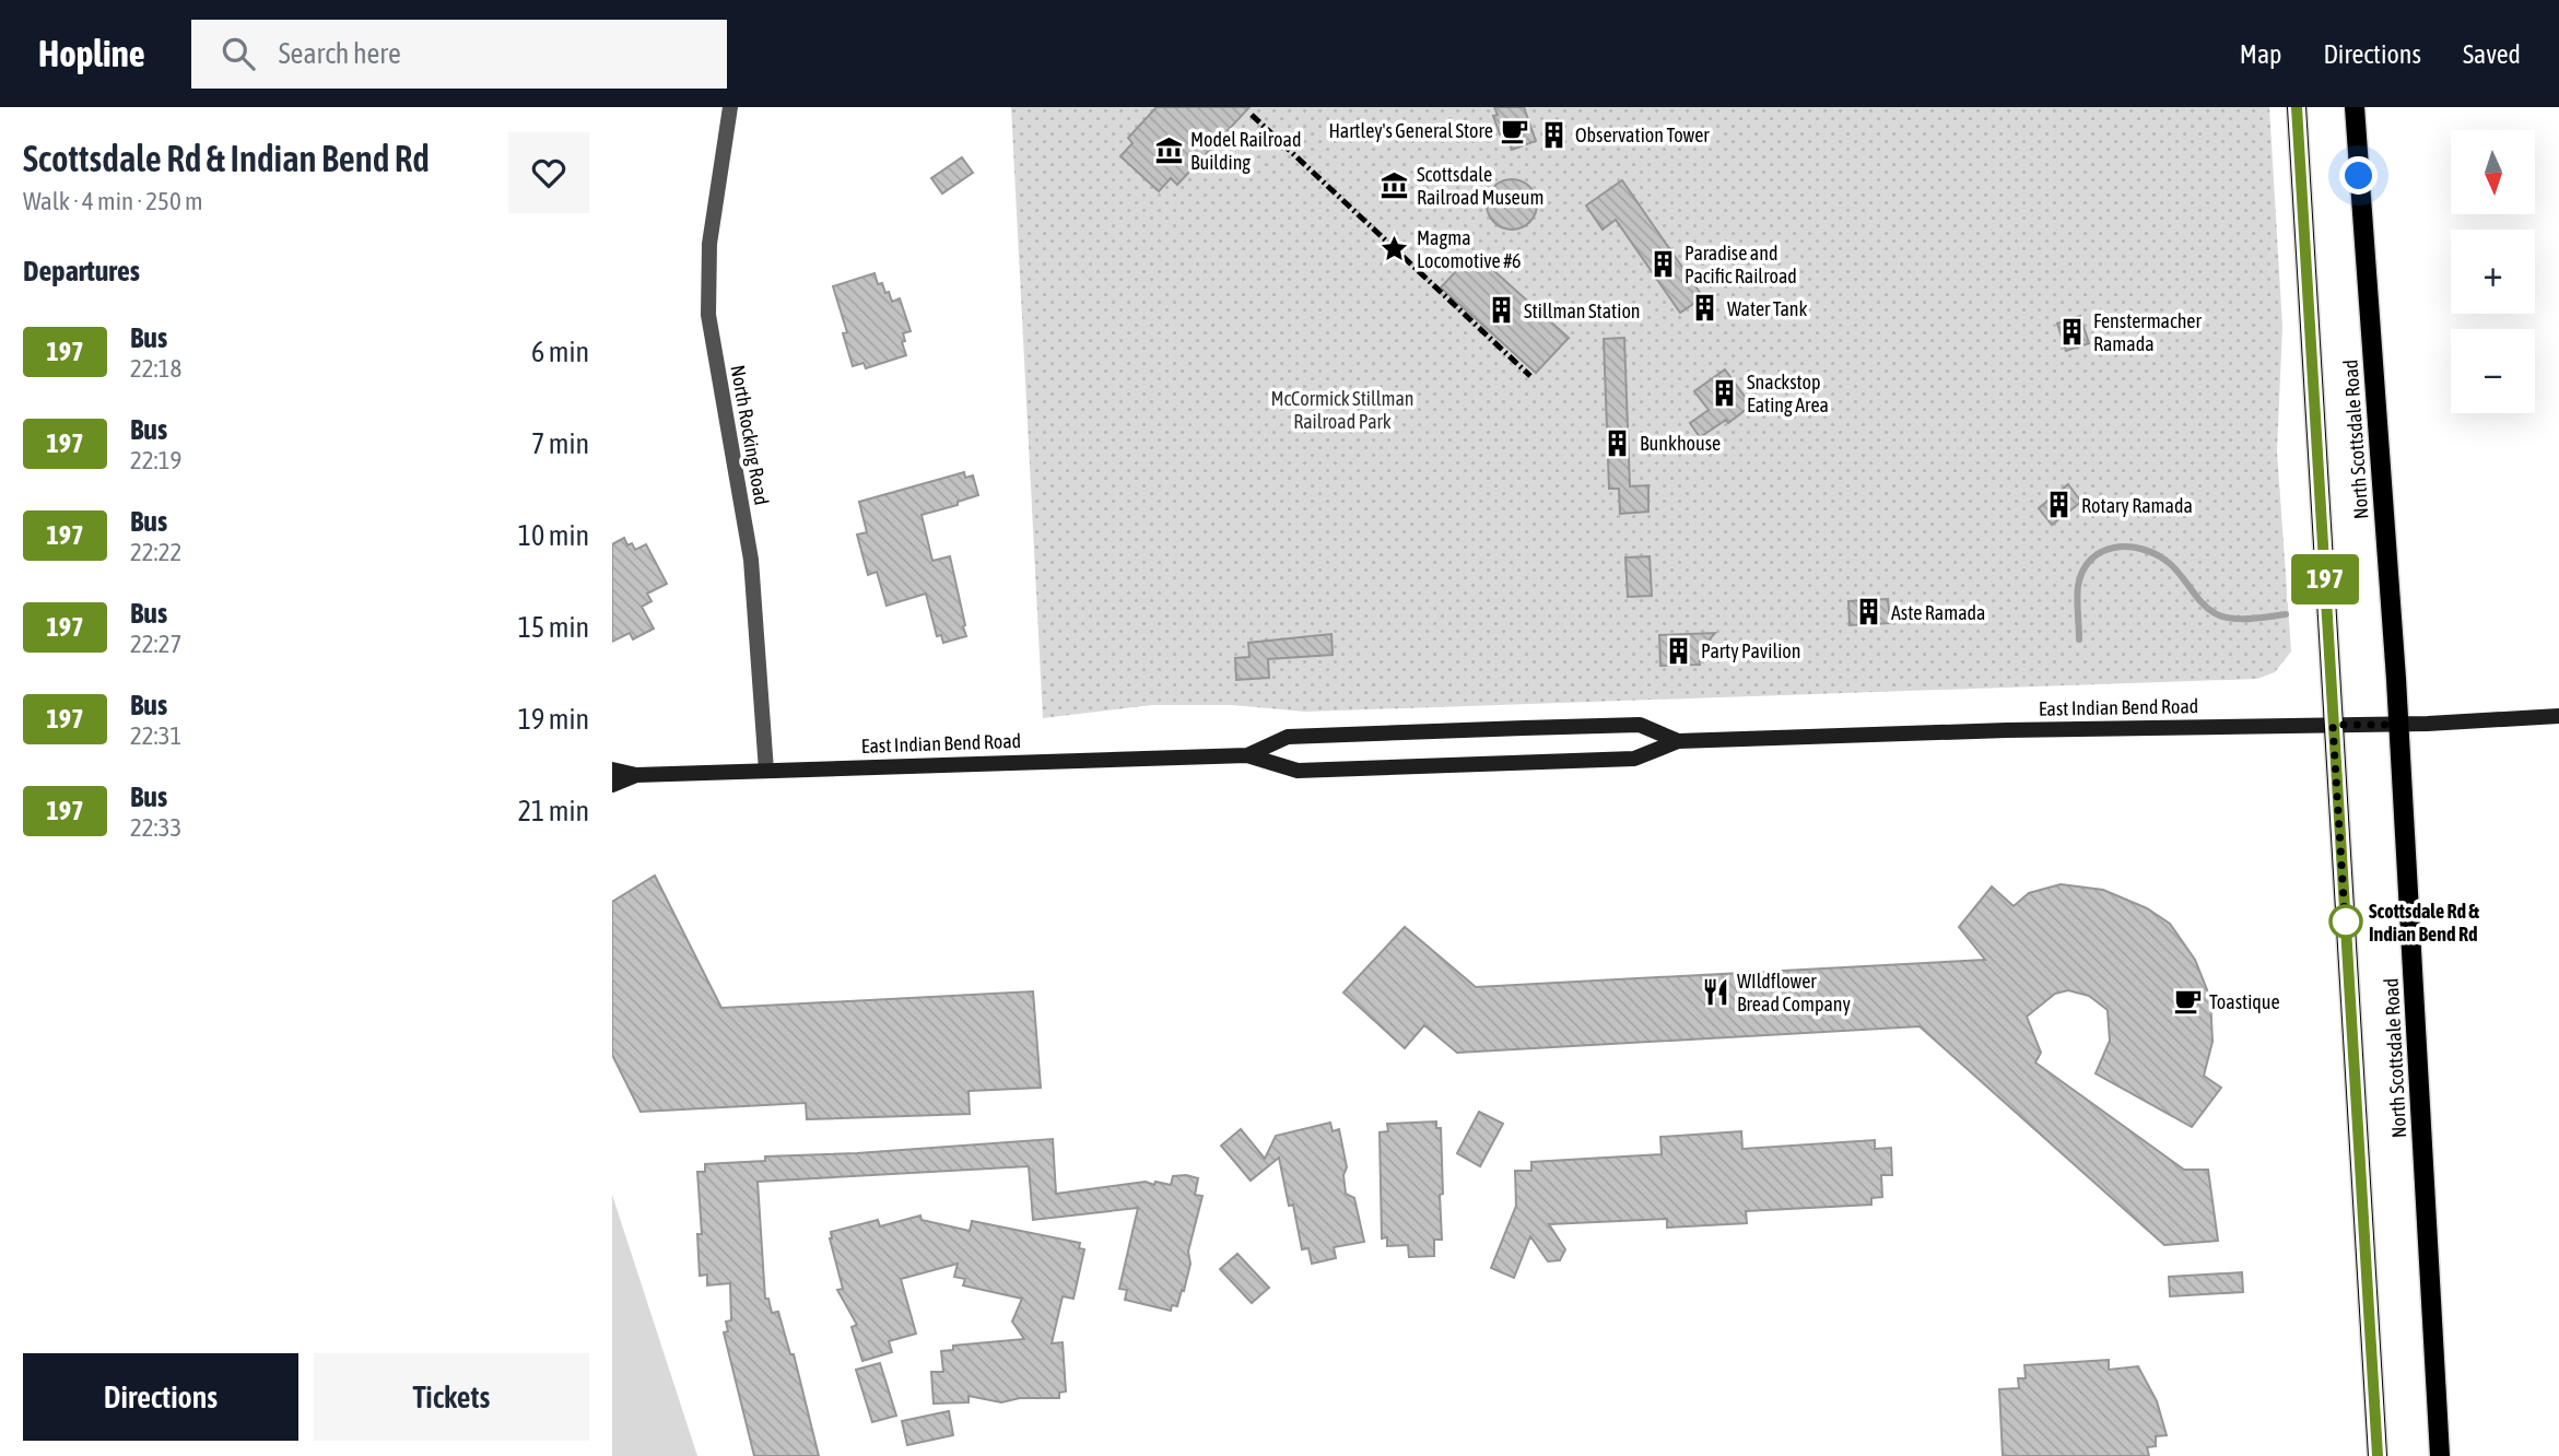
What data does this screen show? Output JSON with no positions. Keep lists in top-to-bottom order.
{
  "streets": {
    "main road": ["North Scottsdale Road", "East Indian Bend Road"],
    "street": ["North Rocking Road"]
  },
  "crossings": [
    ["North Rocking Road", "East Indian Bend Road"],
    ["North Scottsdale Road", "East Indian Bend Road"]
  ],
  "parks": ["McCormick Stillman Railroad Park"],
  "places": {
    "cafe": ["Hartley's General Store", "Toastique"],
    "building": [
      "Observation Tower",
      "Paradise and Pacific Railroad",
      "Water Tank",
      "Stillman Station",
      "Fenstermacher Ramada",
      "Snackstop Eating Area",
      "Bunkhouse",
      "Rotary Ramada",
      "Aste Ramada",
      "Party Pavilion"
    ],
    "museum": ["Model Railroad Building", "Scottsdale Railroad Museum"],
    "place": ["Magma Locomotive #6"],
    "other": ["Scottsdale Rd & Indian Bend Rd"],
    "restaurant": ["WIldflower Bread Company"]
  },
  "lines": ["bus line 197"],
  "north": "bottom",
  "page": {
    "header": "Hopline",
    "search": "Search here",
    "nav": ["Map", "Directions", "Saved"],
    "heading": [
      ["Scottsdale Rd & Indian Bend Rd", "Walk · 4 min · 250 m"],
      "Departures"
    ],
    "on_map": "197",
    "map_buttons": ["+", "−"],
    "list": [
      {
        "mark": "197",
        "name": "Bus",
        "note": "22:18",
        "value": "6 min"
      },
      {
        "mark": "197",
        "name": "Bus",
        "note": "22:19",
        "value": "7 min"
      },
      {
        "mark": "197",
        "name": "Bus",
        "note": "22:22",
        "value": "10 min"
      },
      {
        "mark": "197",
        "name": "Bus",
        "note": "22:27",
        "value": "15 min"
      },
      {
        "mark": "197",
        "name": "Bus",
        "note": "22:31",
        "value": "19 min"
      },
      {
        "mark": "197",
        "name": "Bus",
        "note": "22:33",
        "value": "21 min"
      }
    ],
    "buttons": ["Directions", "Tickets"]
  }
}
